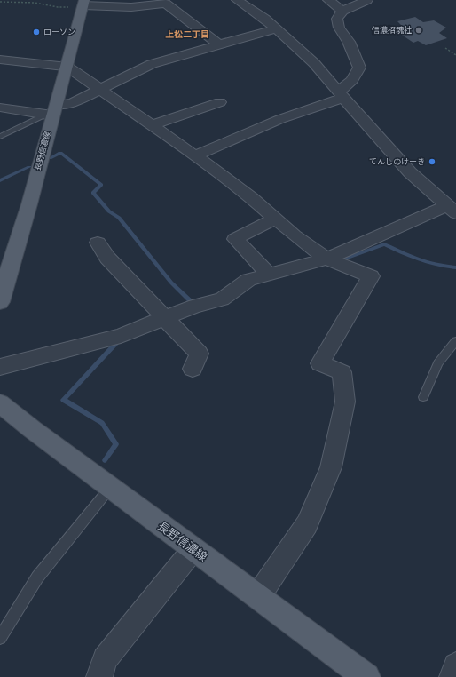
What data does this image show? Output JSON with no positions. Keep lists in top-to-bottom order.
{
  "streets": {
    "main road": ["長野信濃線"]
  },
  "districts": ["上松二丁目"],
  "places": ["信濃招魂社", "ローソン", "てんしのけーき"]
}
